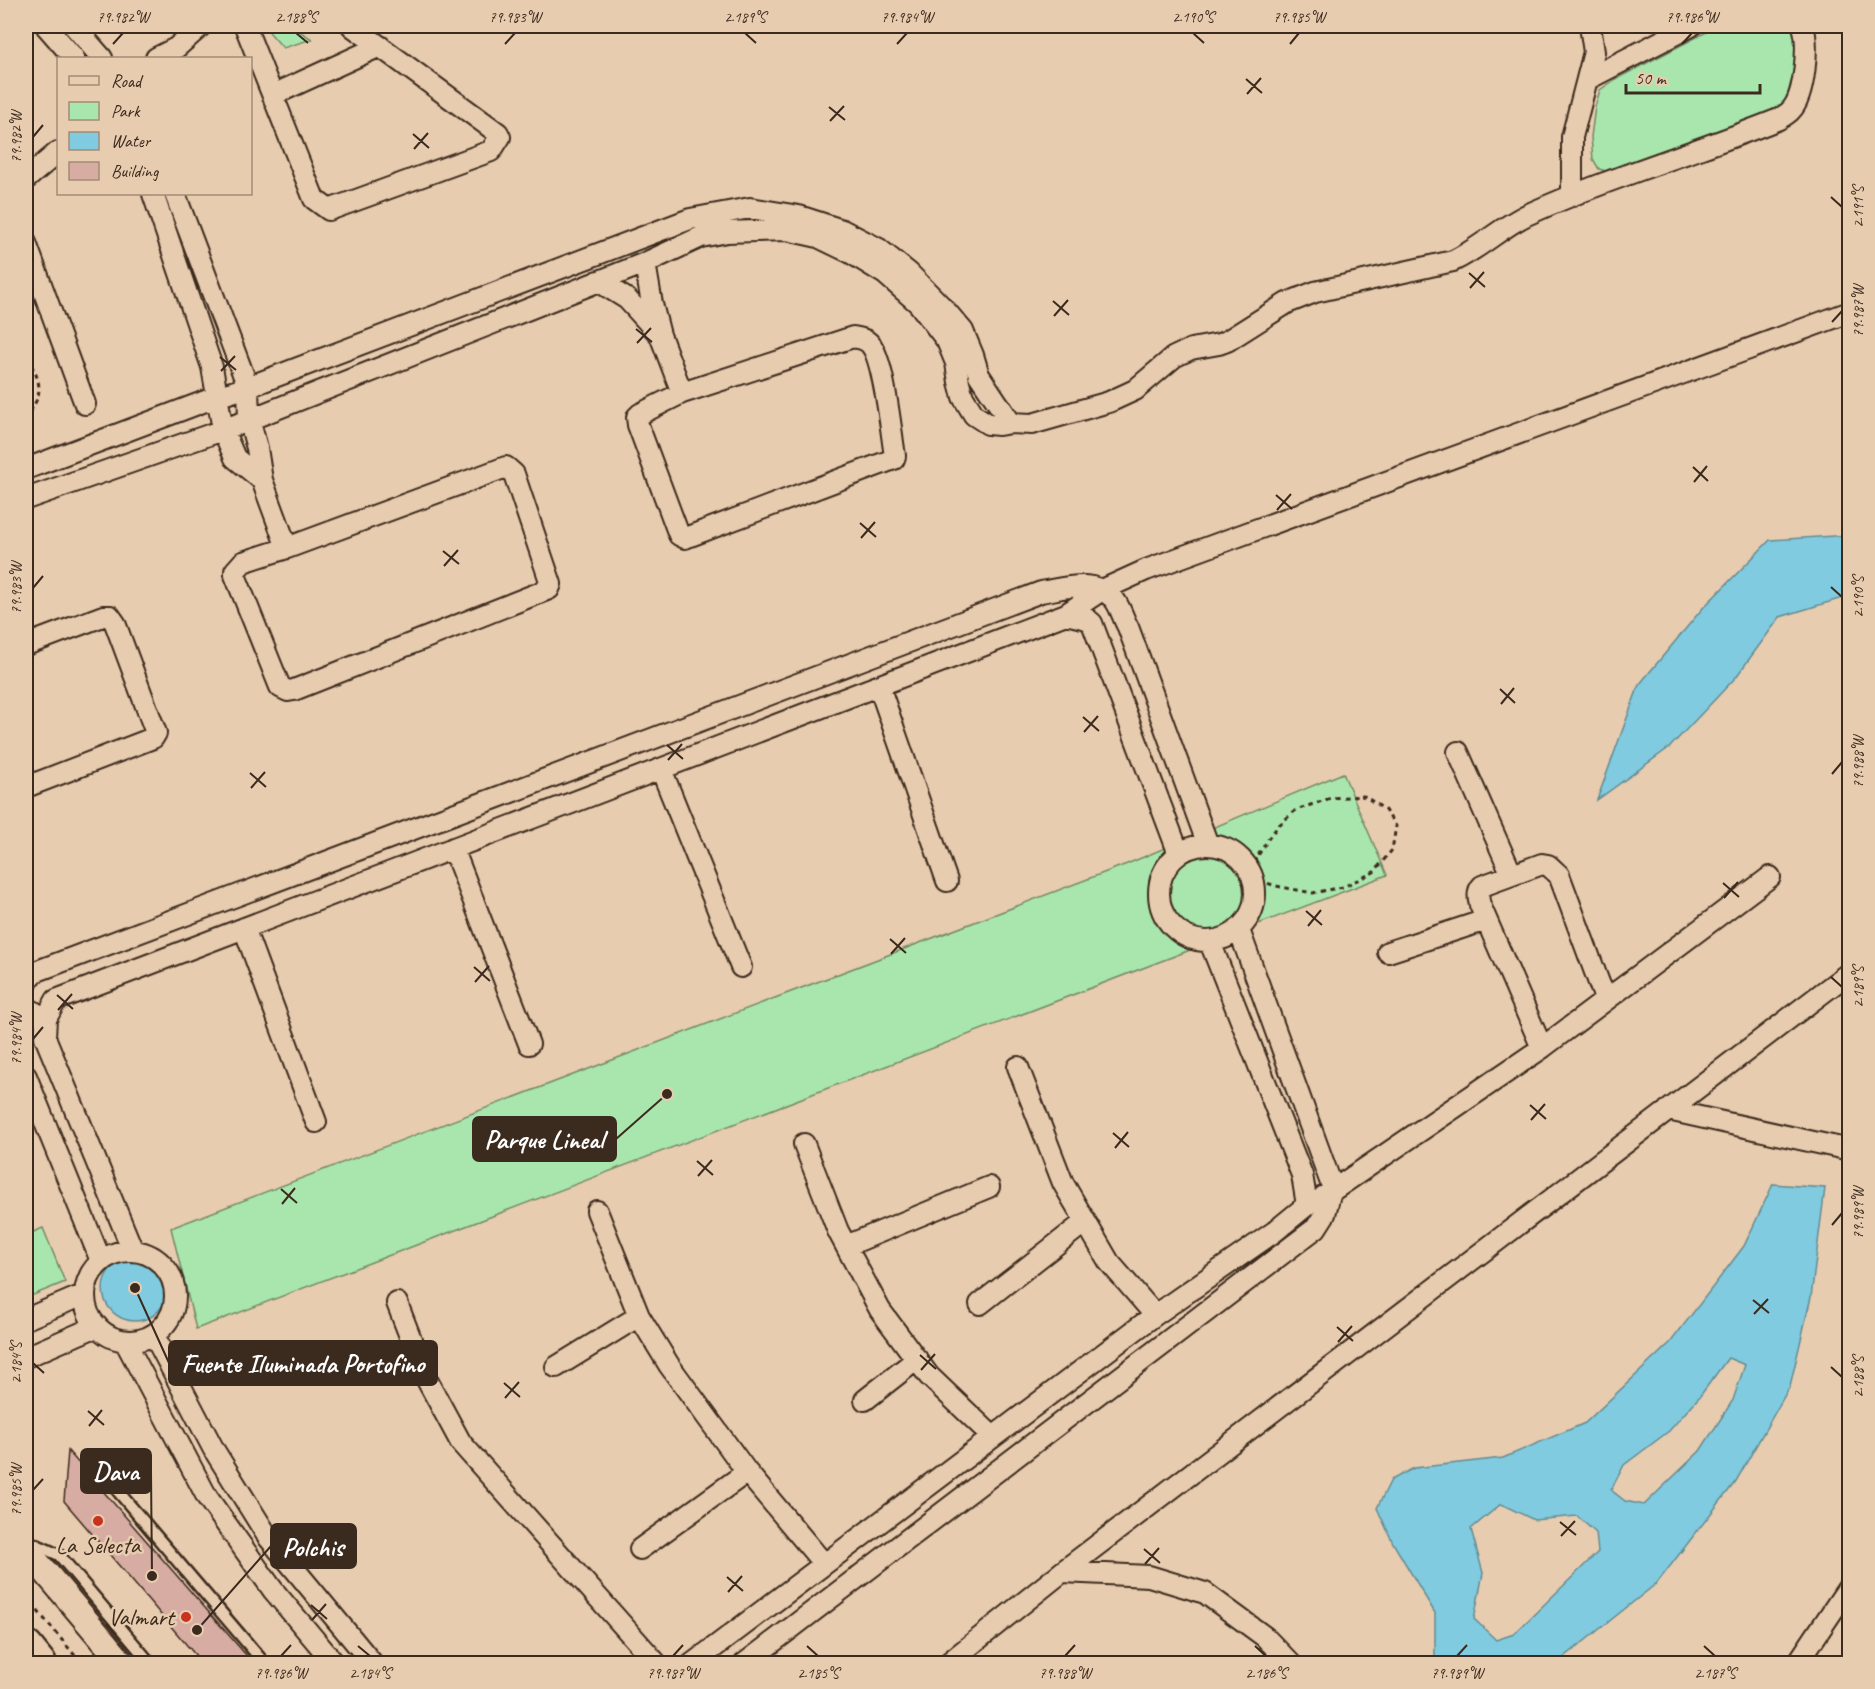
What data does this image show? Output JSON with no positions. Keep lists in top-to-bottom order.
{
  "places": [
    "Parque Lineal",
    "Fuente Iluminada Portofino",
    "La Selecta",
    "Dava",
    "Valmart",
    "Polchis"
  ],
  "legend": [
    "Road",
    "Park",
    "Water",
    "Building"
  ],
  "scale_bar": "50 m",
  "coordinates": [
    "79.982°W",
    "2.188°S",
    "79.983°W",
    "2.189°S",
    "79.984°W",
    "2.190°S",
    "79.985°W",
    "79.986°W",
    "2.191°S",
    "79.987°W",
    "79.988°W",
    "79.989°W",
    "2.184°S",
    "2.185°S",
    "2.186°S",
    "2.187°S"
  ]
}
